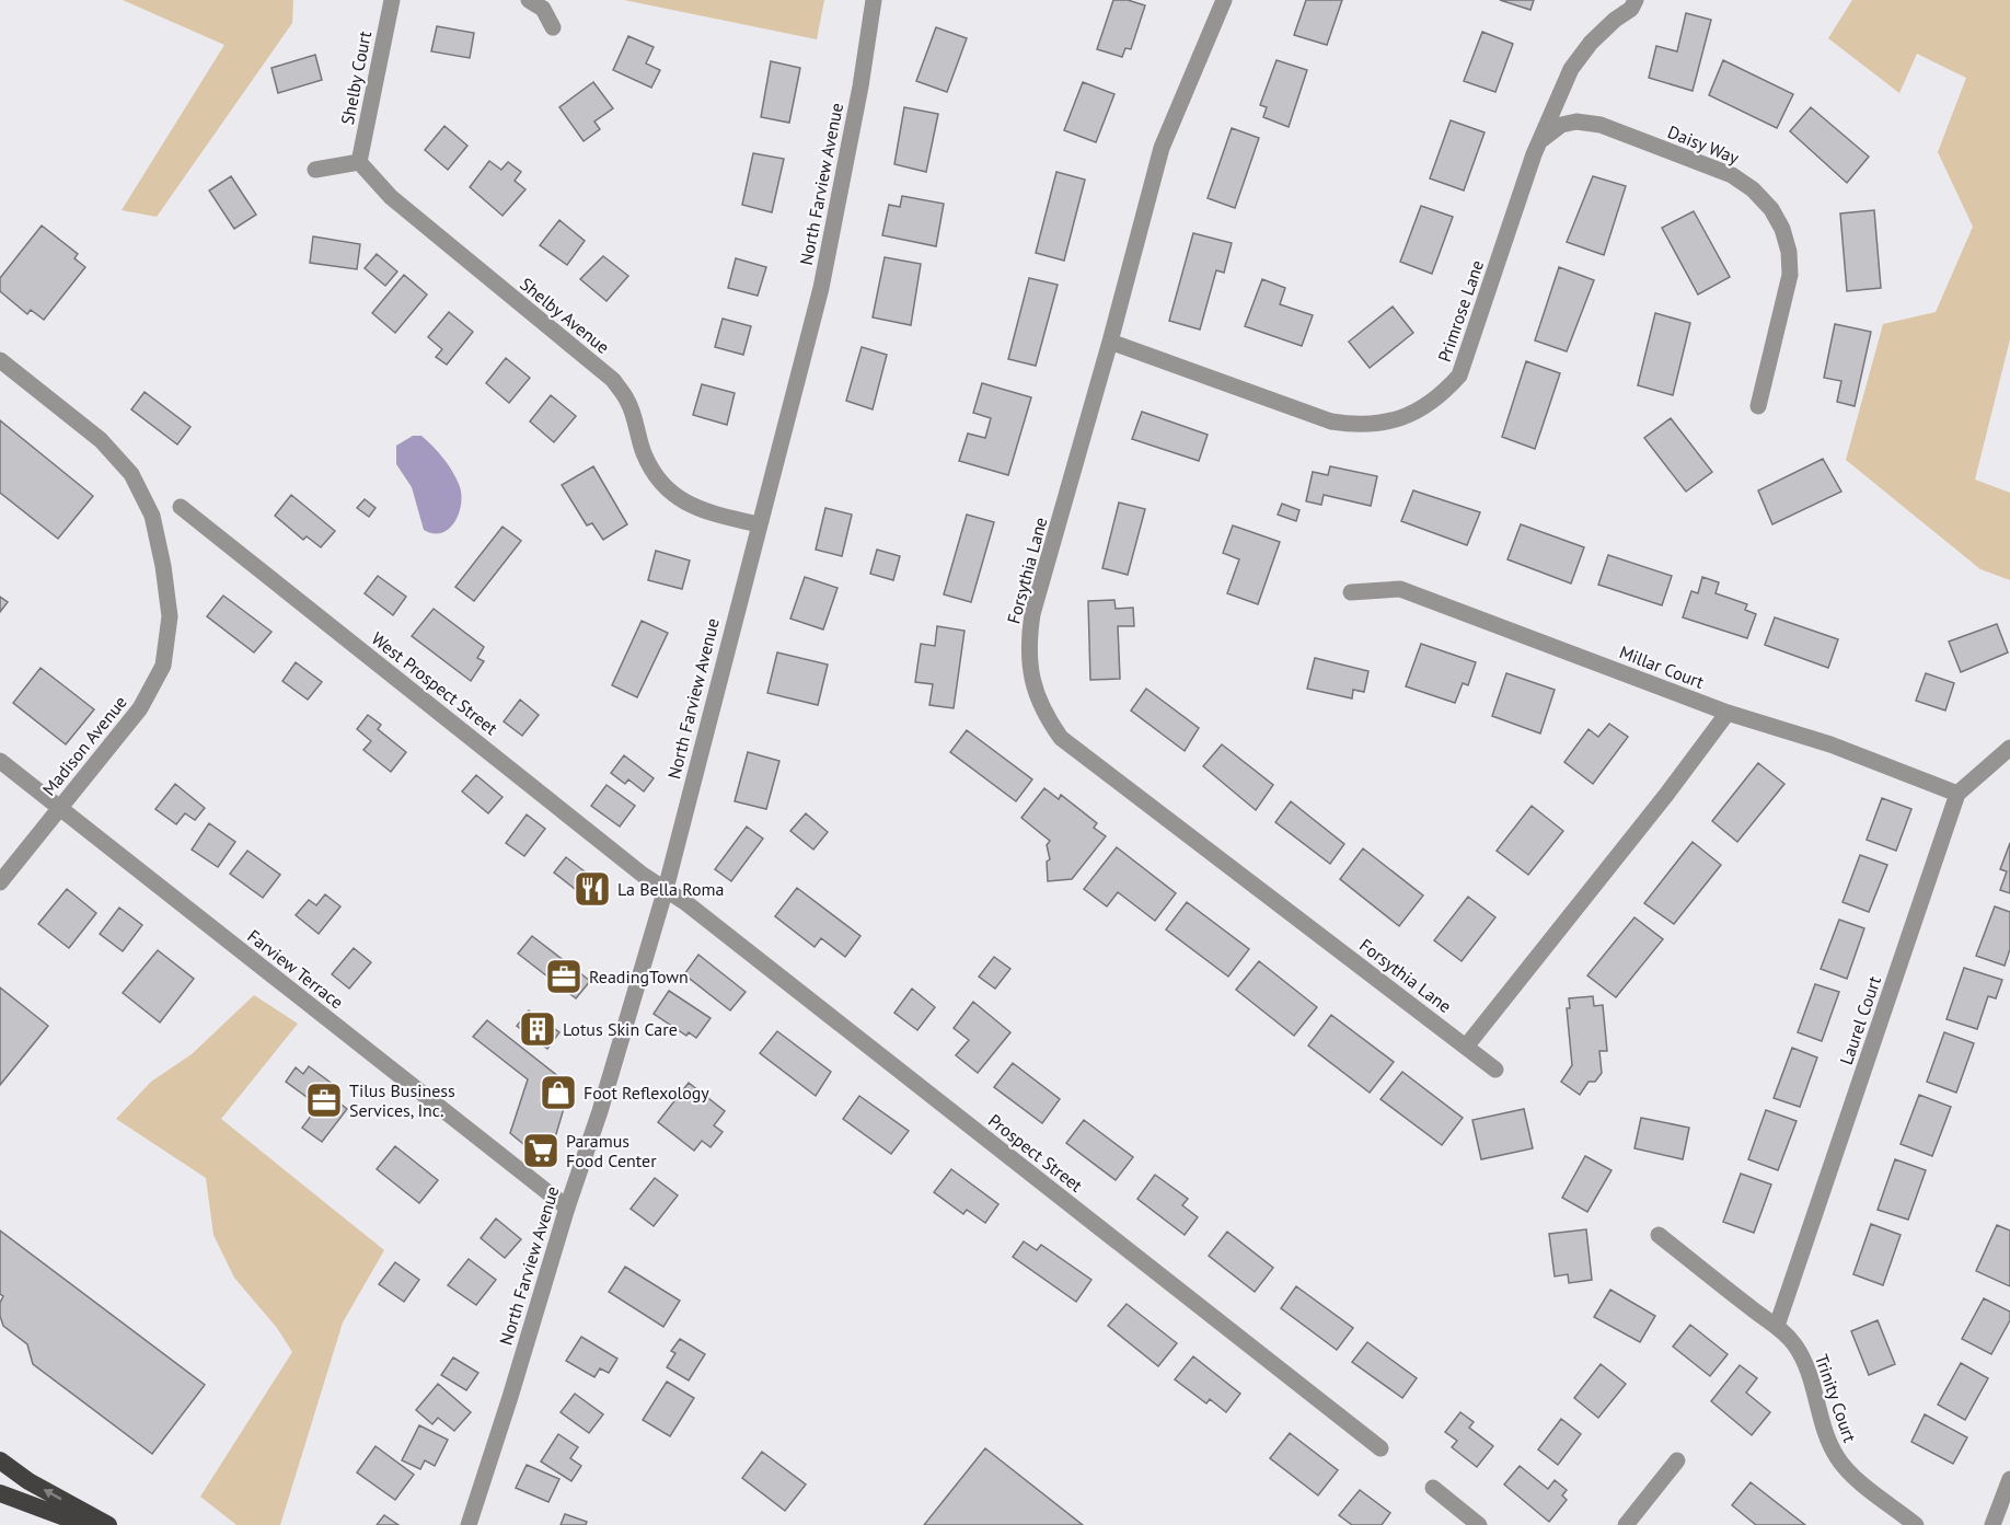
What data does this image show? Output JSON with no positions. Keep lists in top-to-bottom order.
{
  "streets": {
    "street": [
      "Shelby Court",
      "Daisy Way",
      "North Farview Avenue",
      "Primrose Lane",
      "Shelby Avenue",
      "Forsythia Lane",
      "Millar Court",
      "West Prospect Street",
      "Madison Avenue",
      "Farview Terrace",
      "Laurel Court",
      "Prospect Street",
      "Trinity Court"
    ]
  },
  "crossings": [
    ["Shelby Court", "Shelby Avenue"],
    ["Daisy Way", "Primrose Lane"],
    ["North Farview Avenue", "Shelby Avenue"],
    ["North Farview Avenue", "West Prospect Street"],
    ["North Farview Avenue", "Farview Terrace"],
    ["North Farview Avenue", "Prospect Street"],
    ["Primrose Lane", "Forsythia Lane"],
    ["Millar Court", "Laurel Court"],
    ["West Prospect Street", "Prospect Street"],
    ["Madison Avenue", "Farview Terrace"],
    ["Laurel Court", "Trinity Court"]
  ],
  "places": {
    "restaurant": ["La Bella Roma"],
    "office": ["ReadingTown", "Tilus Business Services, Inc."],
    "building": ["Lotus Skin Care"],
    "shop": ["Foot Reflexology"],
    "supermarket": ["Paramus Food Center"]
  }
}
